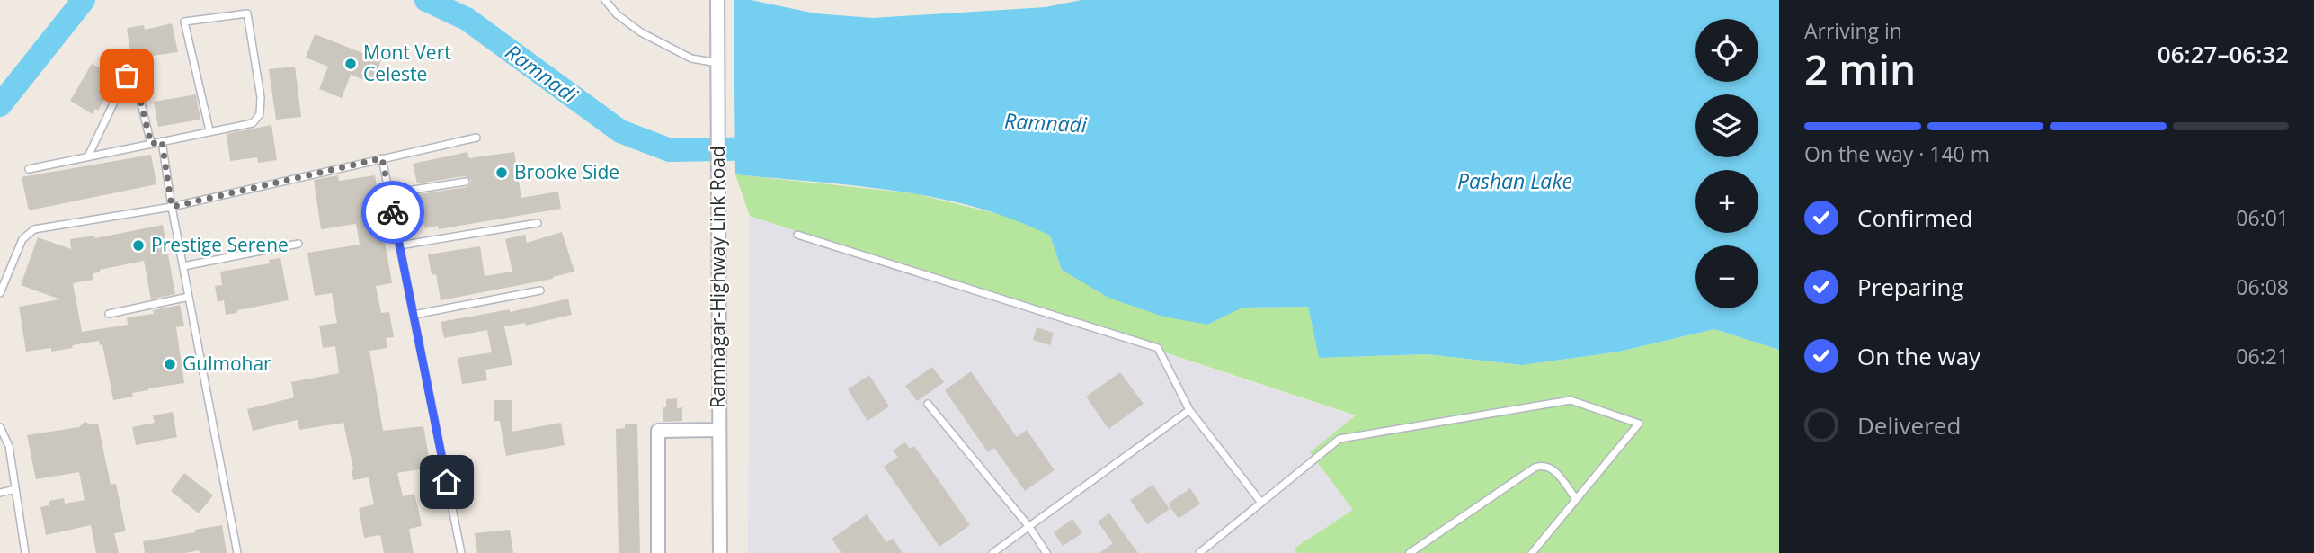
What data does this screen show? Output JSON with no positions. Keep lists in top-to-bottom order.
{
  "streets": {
    "street": ["Ramnagar-Highway Link Road"]
  },
  "water": ["Ramnadi", "Pashan Lake"],
  "places": [
    "Mont Vert Celeste",
    "Brooke Side",
    "Prestige Serene",
    "Gulmohar"
  ],
  "page": {
    "heading": ["2 min", "Arriving in", "06:27–06:32"],
    "map_buttons": ["+", "−"],
    "bar": "On the way · 140 m",
    "list": [
      ["Confirmed", "06:01"],
      ["Preparing", "06:08"],
      ["On the way", "06:21"],
      "Delivered"
    ]
  }
}
